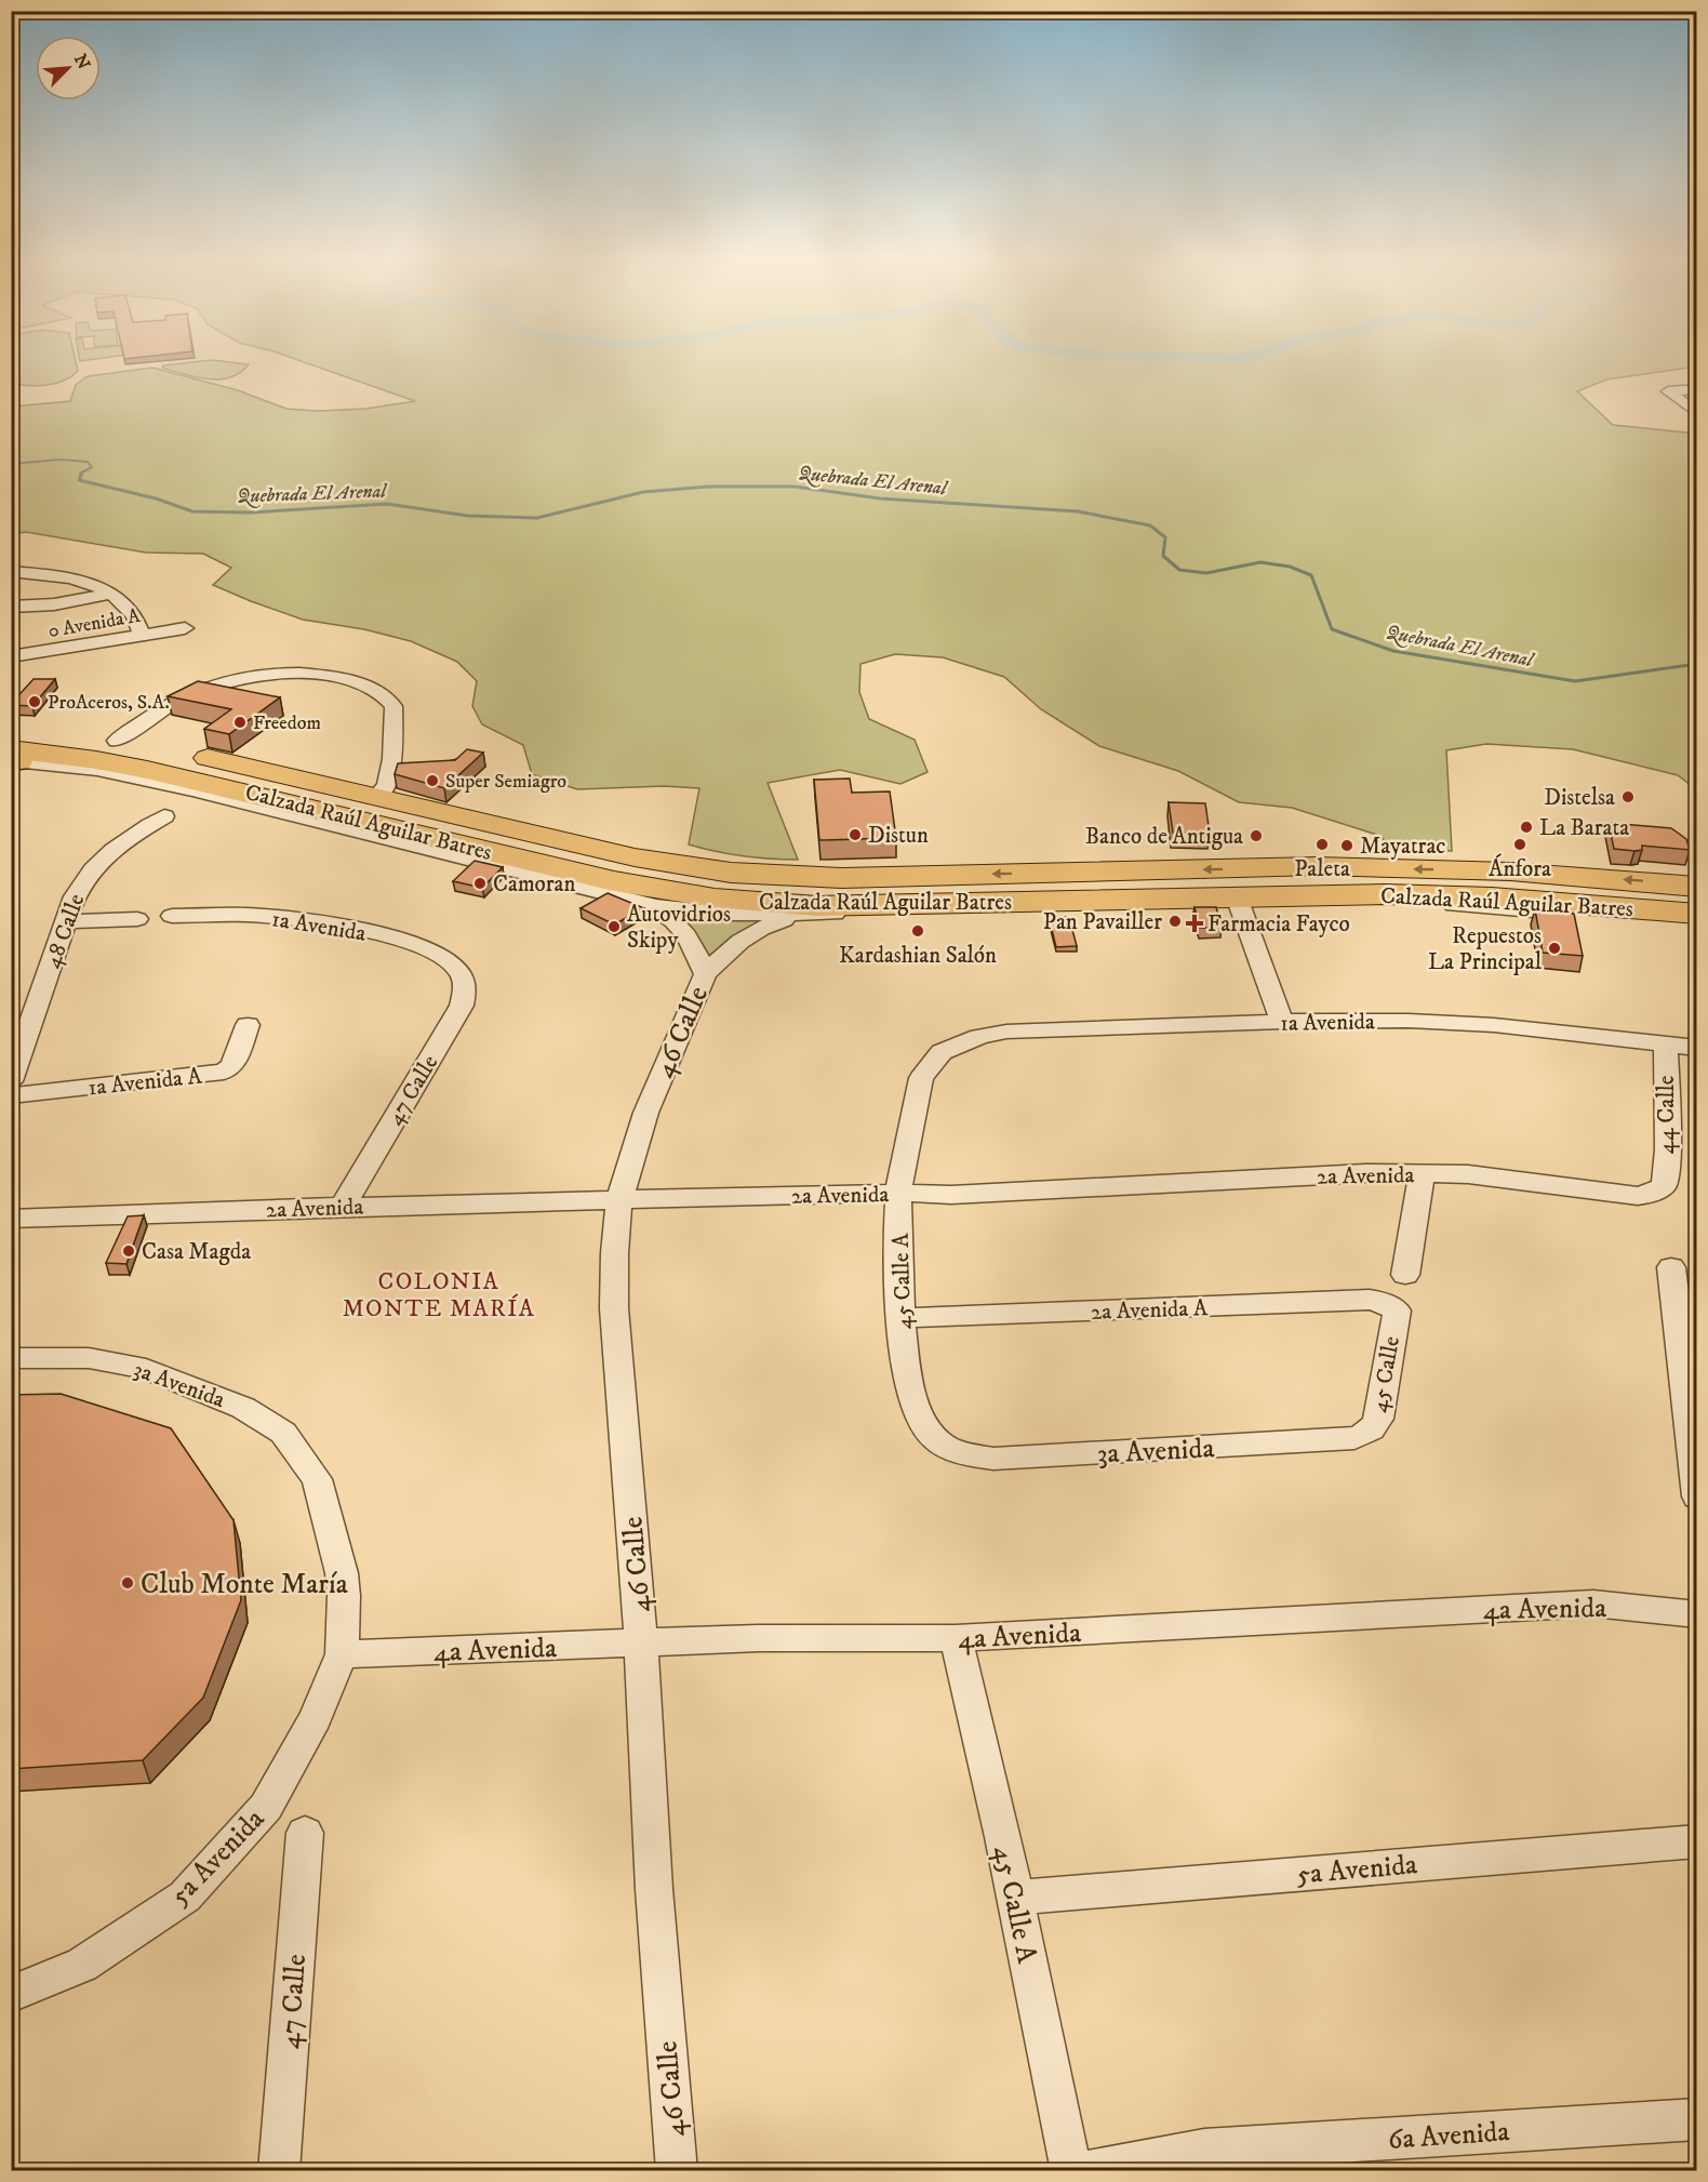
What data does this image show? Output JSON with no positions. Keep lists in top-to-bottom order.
{
  "streets": {
    "highway": ["Calzada Raúl Aguilar Batres"],
    "street": [
      "0 Avenida A",
      "1a Avenida",
      "48 Calle",
      "46 Calle",
      "1a Avenida A",
      "47 Calle",
      "44 Calle",
      "2a Avenida",
      "45 Calle A",
      "2a Avenida A",
      "45 Calle",
      "3a Avenida",
      "4a Avenida",
      "5a Avenida",
      "6a Avenida"
    ]
  },
  "crossings": [
    ["Calzada Raúl Aguilar Batres", "46 Calle"],
    ["1a Avenida", "47 Calle"],
    ["1a Avenida", "44 Calle"],
    ["1a Avenida", "45 Calle A"],
    ["46 Calle", "2a Avenida"],
    ["46 Calle", "4a Avenida"],
    ["47 Calle", "2a Avenida"],
    ["44 Calle", "2a Avenida"],
    ["2a Avenida", "45 Calle A"],
    ["45 Calle A", "2a Avenida A"],
    ["45 Calle A", "3a Avenida"],
    ["45 Calle A", "4a Avenida"],
    ["45 Calle A", "5a Avenida"],
    ["2a Avenida A", "45 Calle"],
    ["45 Calle", "3a Avenida"],
    ["3a Avenida", "4a Avenida"],
    ["3a Avenida", "5a Avenida"],
    ["4a Avenida", "5a Avenida"]
  ],
  "districts": ["COLONIA MONTE MARÍA"],
  "water": ["Quebrada El Arenal"],
  "places": {
    "other": [
      "ProAceros, S.A.",
      "Freedom",
      "Super Semiagro",
      "Distelsa",
      "La Barata",
      "Distun",
      "Banco de Antigua",
      "Paleta",
      "Ánfora",
      "Mayatrac",
      "Camoran",
      "Pan Pavailler",
      "Autovidrios Skipy",
      "Kardashian Salón",
      "Repuestos La Principal",
      "Casa Magda",
      "Club Monte María"
    ],
    "health": ["Farmacia Fayco"]
  },
  "north": "top right"
}
